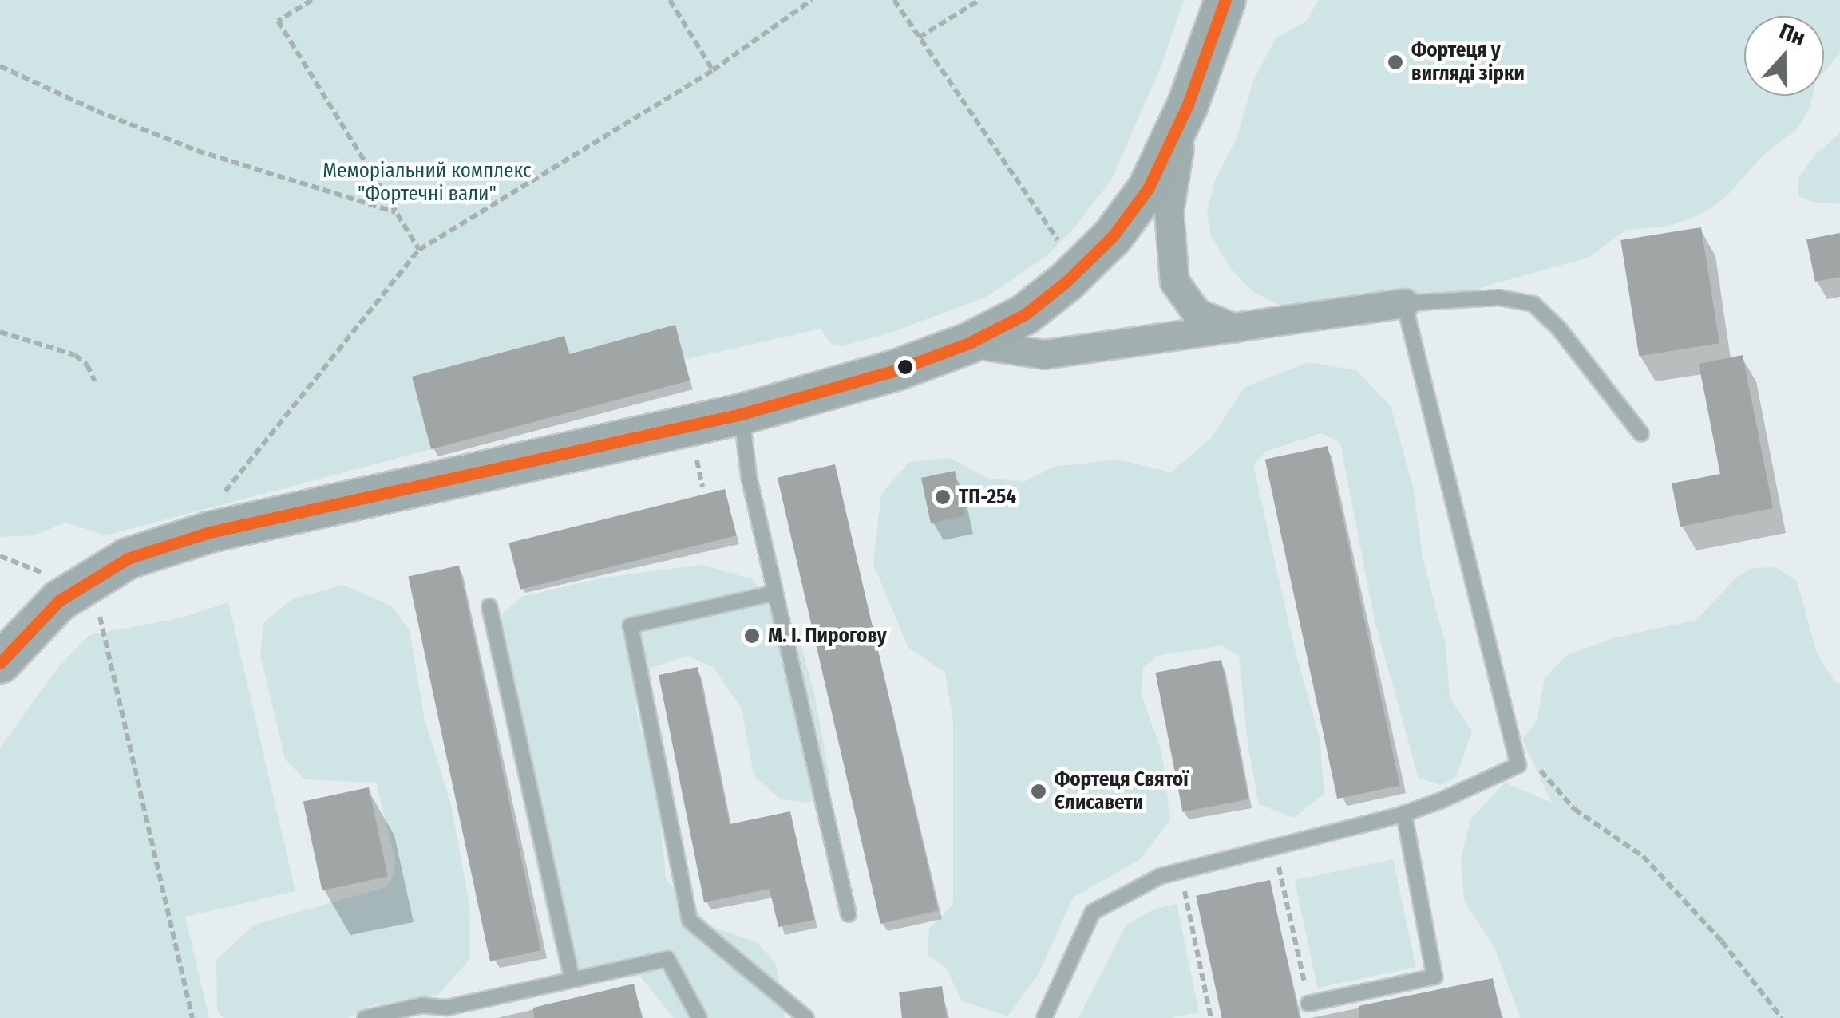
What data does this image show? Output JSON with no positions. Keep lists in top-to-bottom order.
{
  "parks": ["Меморіальний комплекс \"Фортечні вали\""],
  "places": [
    "Фортеця у вигляді зірки",
    "ТП-254",
    "М. І. Пирогову",
    "Фортеця Святої Єлисавети"
  ],
  "north": "top"
}
